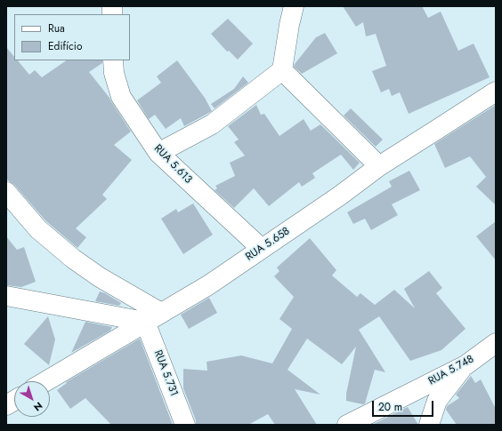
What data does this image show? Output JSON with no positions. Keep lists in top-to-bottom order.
{
  "streets": {
    "street": [
      "RUA 5.613",
      "RUA 5.658",
      "RUA 5.748",
      "RUA 5.731"
    ]
  },
  "crossings": [
    ["RUA 5.613", "RUA 5.658"],
    ["RUA 5.658", "RUA 5.731"]
  ],
  "legend": ["Rua", "Edifício"],
  "scale_bar": "20 m",
  "north": "bottom right"
}
